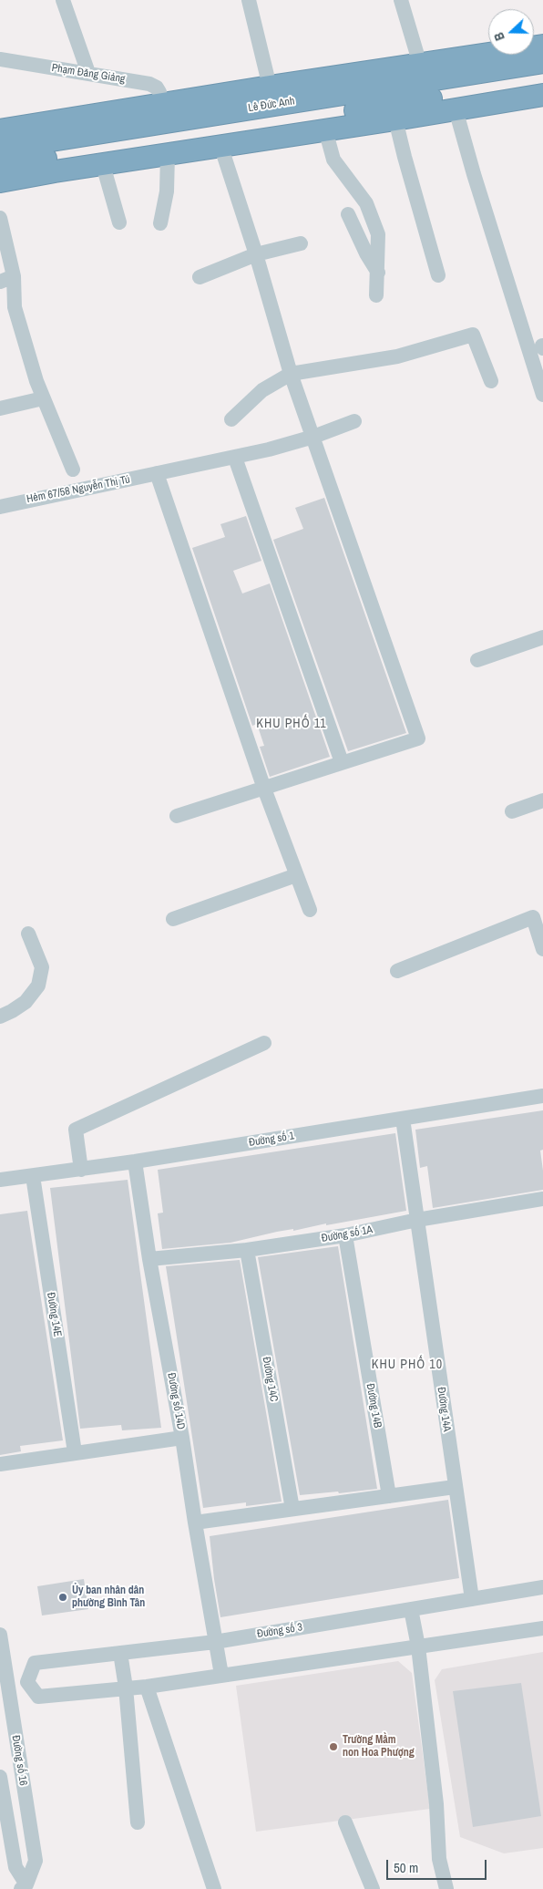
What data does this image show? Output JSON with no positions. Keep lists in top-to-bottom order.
{
  "streets": {
    "highway": ["Lê Đức Anh"],
    "street": [
      "Phạm Đăng Giảng",
      "Hẻm 67/58 Nguyễn Thị Tú",
      "Đường số 1",
      "Đường số 1A",
      "Đường 14E",
      "Đường 14C",
      "Đường số 14D",
      "Đường 14B",
      "Đường 14A",
      "Đường số 3",
      "Đường số 16"
    ]
  },
  "crossings": [
    ["Phạm Đăng Giảng", "Lê Đức Anh"],
    ["Đường số 1", "Đường 14E"],
    ["Đường số 1", "Đường số 14D"],
    ["Đường số 1", "Đường 14A"],
    ["Đường số 1A", "Đường 14C"],
    ["Đường số 1A", "Đường số 14D"],
    ["Đường số 1A", "Đường 14B"],
    ["Đường số 1A", "Đường 14A"],
    ["Đường số 14D", "Đường số 3"],
    ["Đường 14A", "Đường số 3"]
  ],
  "districts": ["KHU PHỐ 11", "KHU PHỐ 10"],
  "places": ["Ủy ban nhân dân phường Bình Tân", "Trường Mầm non Hoa Phượng"],
  "scale_bar": "50 m",
  "north": "left"
}
